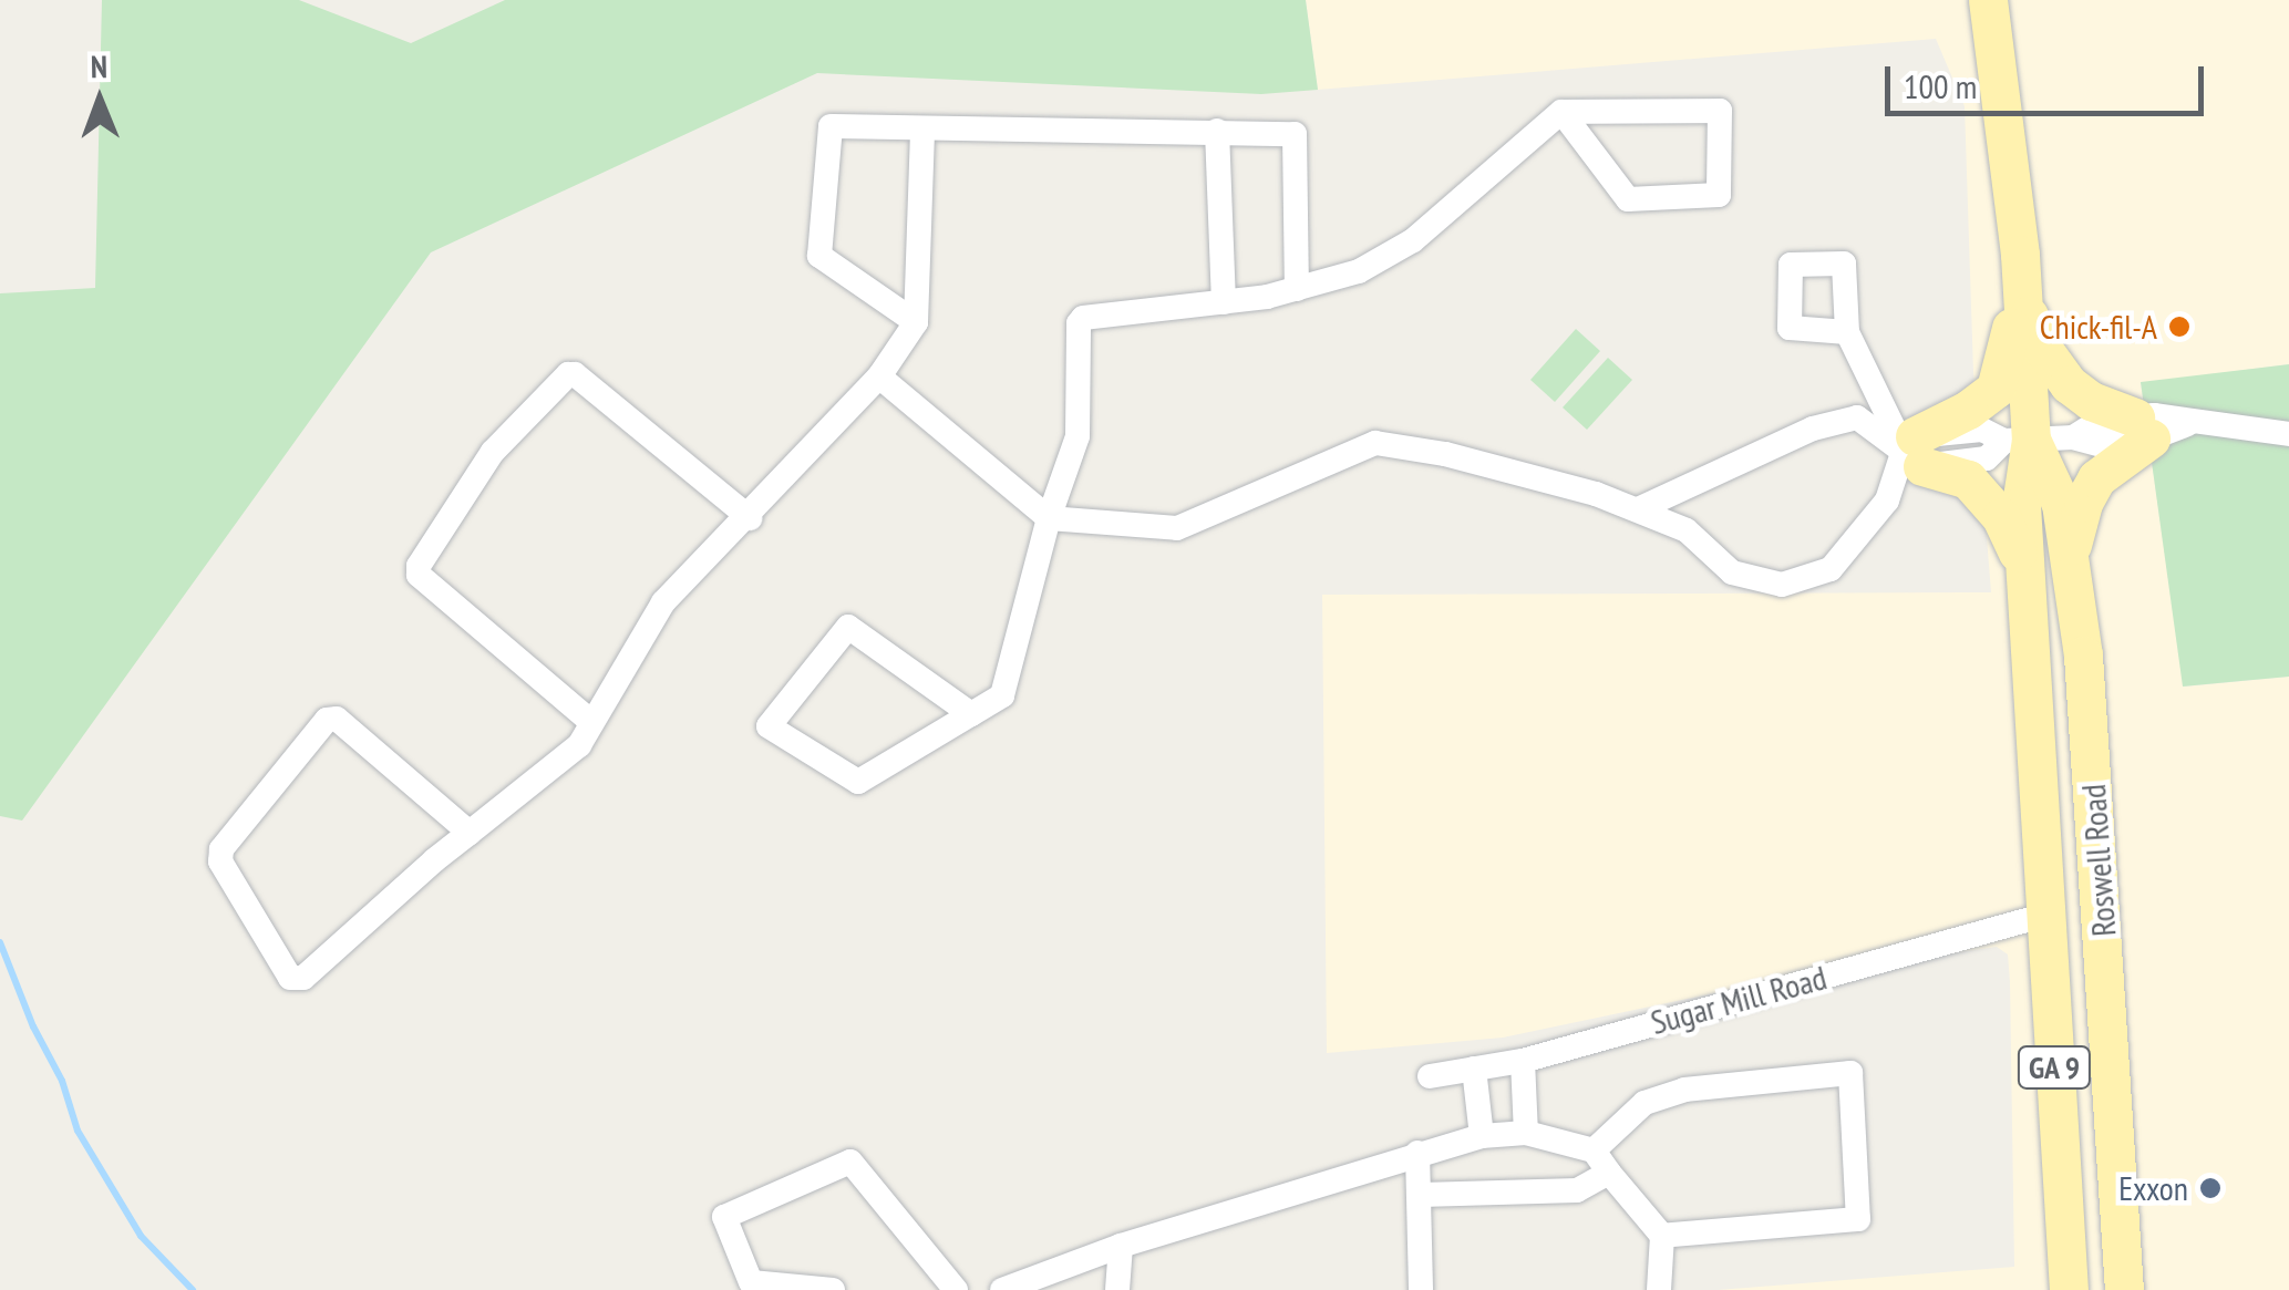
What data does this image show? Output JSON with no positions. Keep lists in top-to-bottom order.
{
  "streets": {
    "main road": ["Roswell Road", "GA 9"],
    "street": ["Sugar Mill Road"]
  },
  "crossings": [
    ["Roswell Road", "Sugar Mill Road"]
  ],
  "places": ["Chick-fil-A", "Exxon"],
  "scale_bar": "100 m",
  "north": "top"
}
